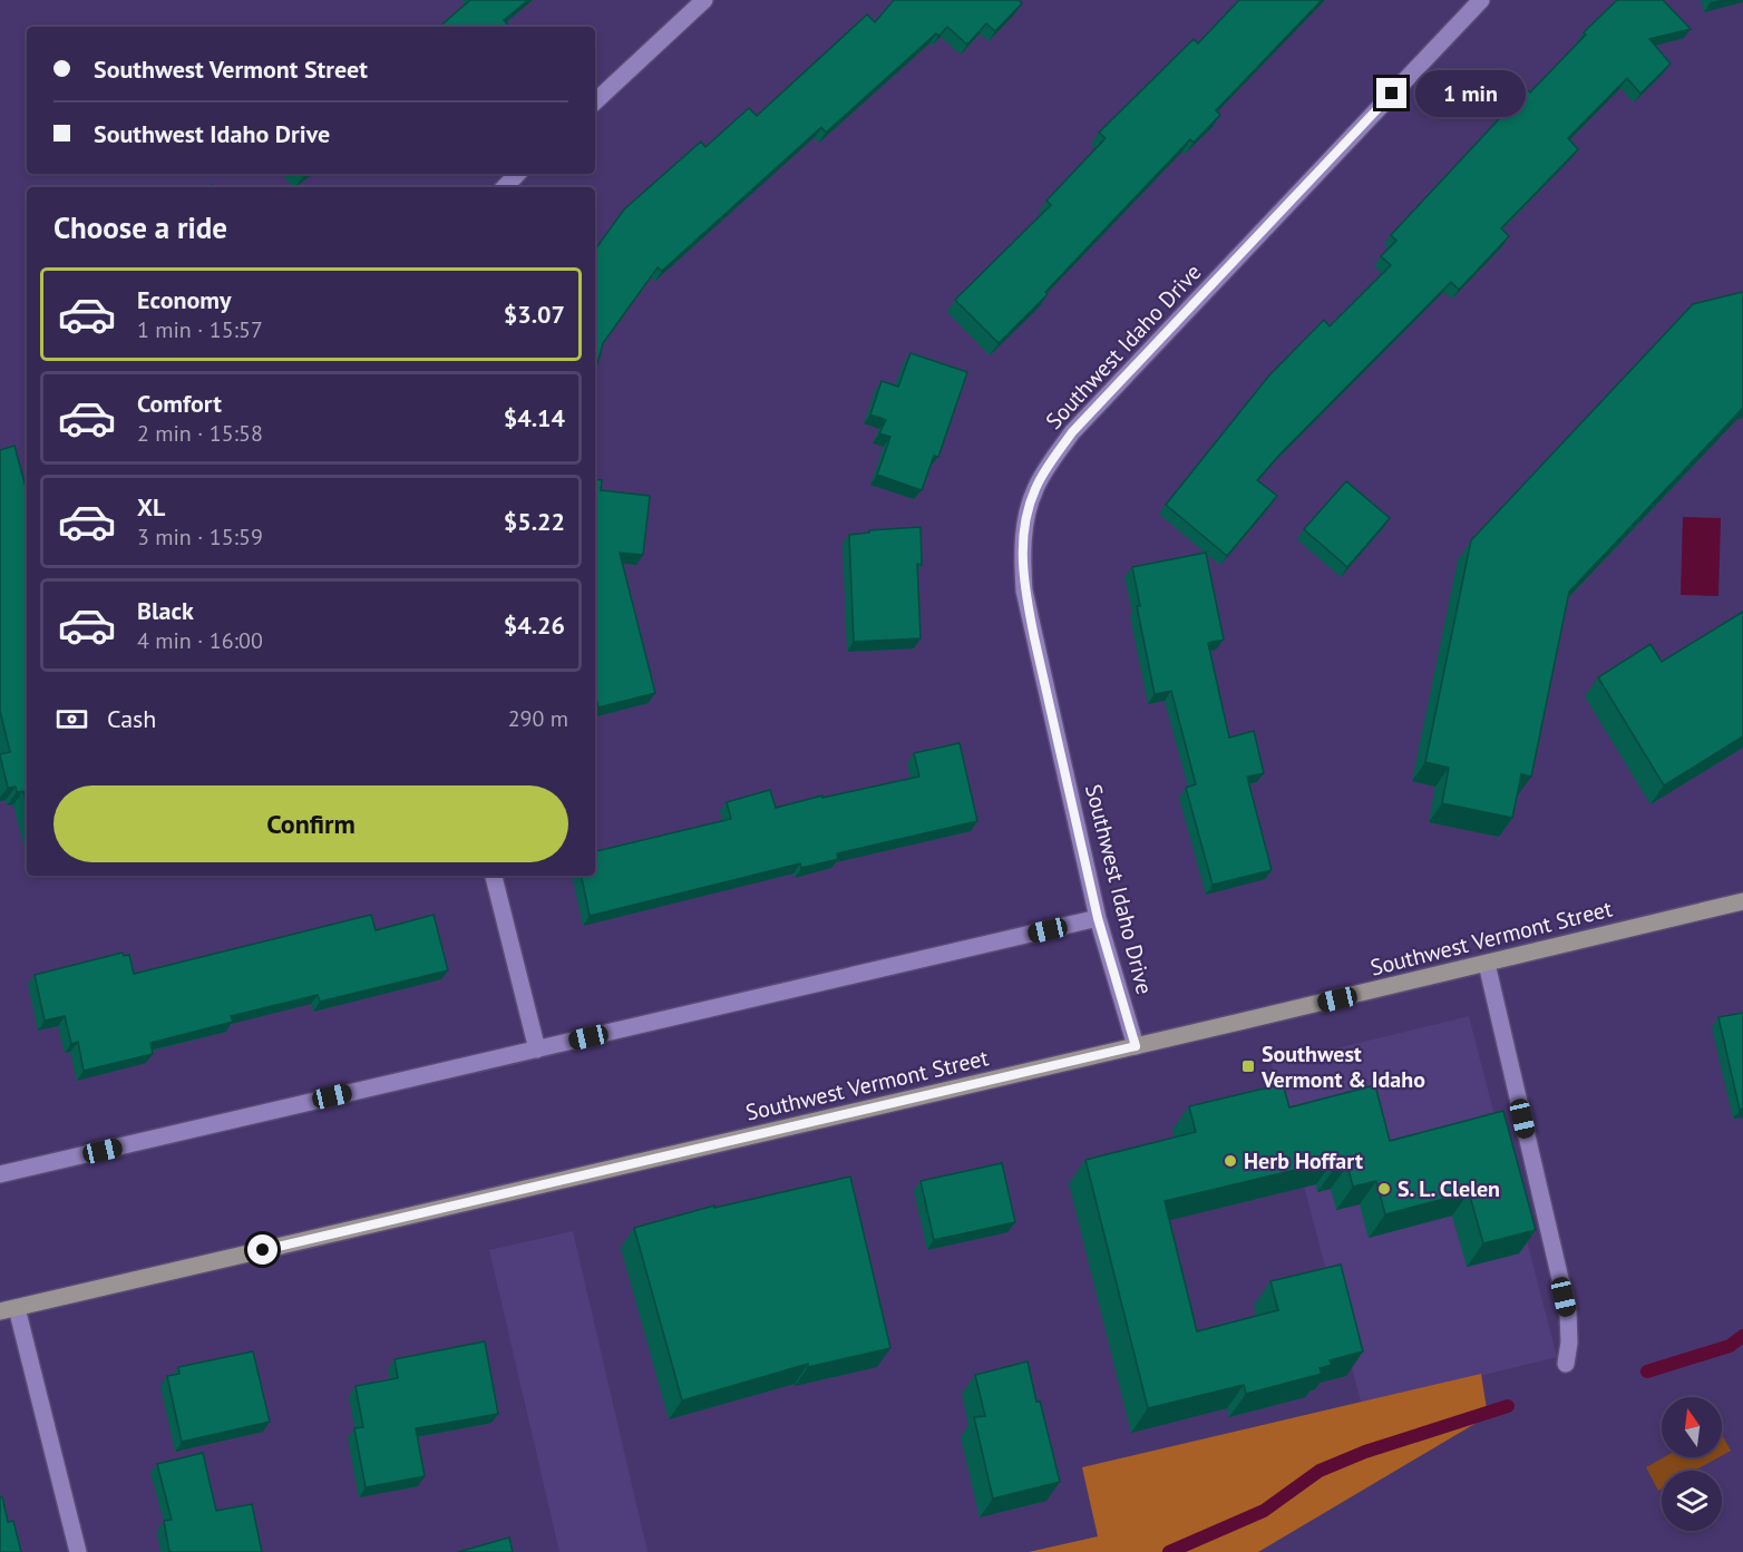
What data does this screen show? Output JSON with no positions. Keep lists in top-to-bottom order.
{
  "streets": {
    "main road": ["Southwest Vermont Street"],
    "street": ["Southwest Idaho Drive"]
  },
  "crossings": [
    ["Southwest Idaho Drive", "Southwest Vermont Street"]
  ],
  "places": {
    "transit": ["Southwest Vermont & Idaho"],
    "other": ["Herb Hoffart", "S. L. Clelen"]
  },
  "north": "top",
  "page": {
    "banner": ["Southwest Vermont Street", "Southwest Idaho Drive"],
    "bubble": "1 min",
    "heading": "Choose a ride",
    "list": [
      {
        "name": "Economy",
        "note": "1 min · 15:57",
        "value": "$3.07"
      },
      {
        "name": "Comfort",
        "note": "2 min · 15:58",
        "value": "$4.14"
      },
      {
        "name": "XL",
        "note": "3 min · 15:59",
        "value": "$5.22"
      },
      {
        "name": "Black",
        "note": "4 min · 16:00",
        "value": "$4.26"
      }
    ],
    "pay": ["Cash", "290 m"],
    "buttons": "Confirm"
  }
}
